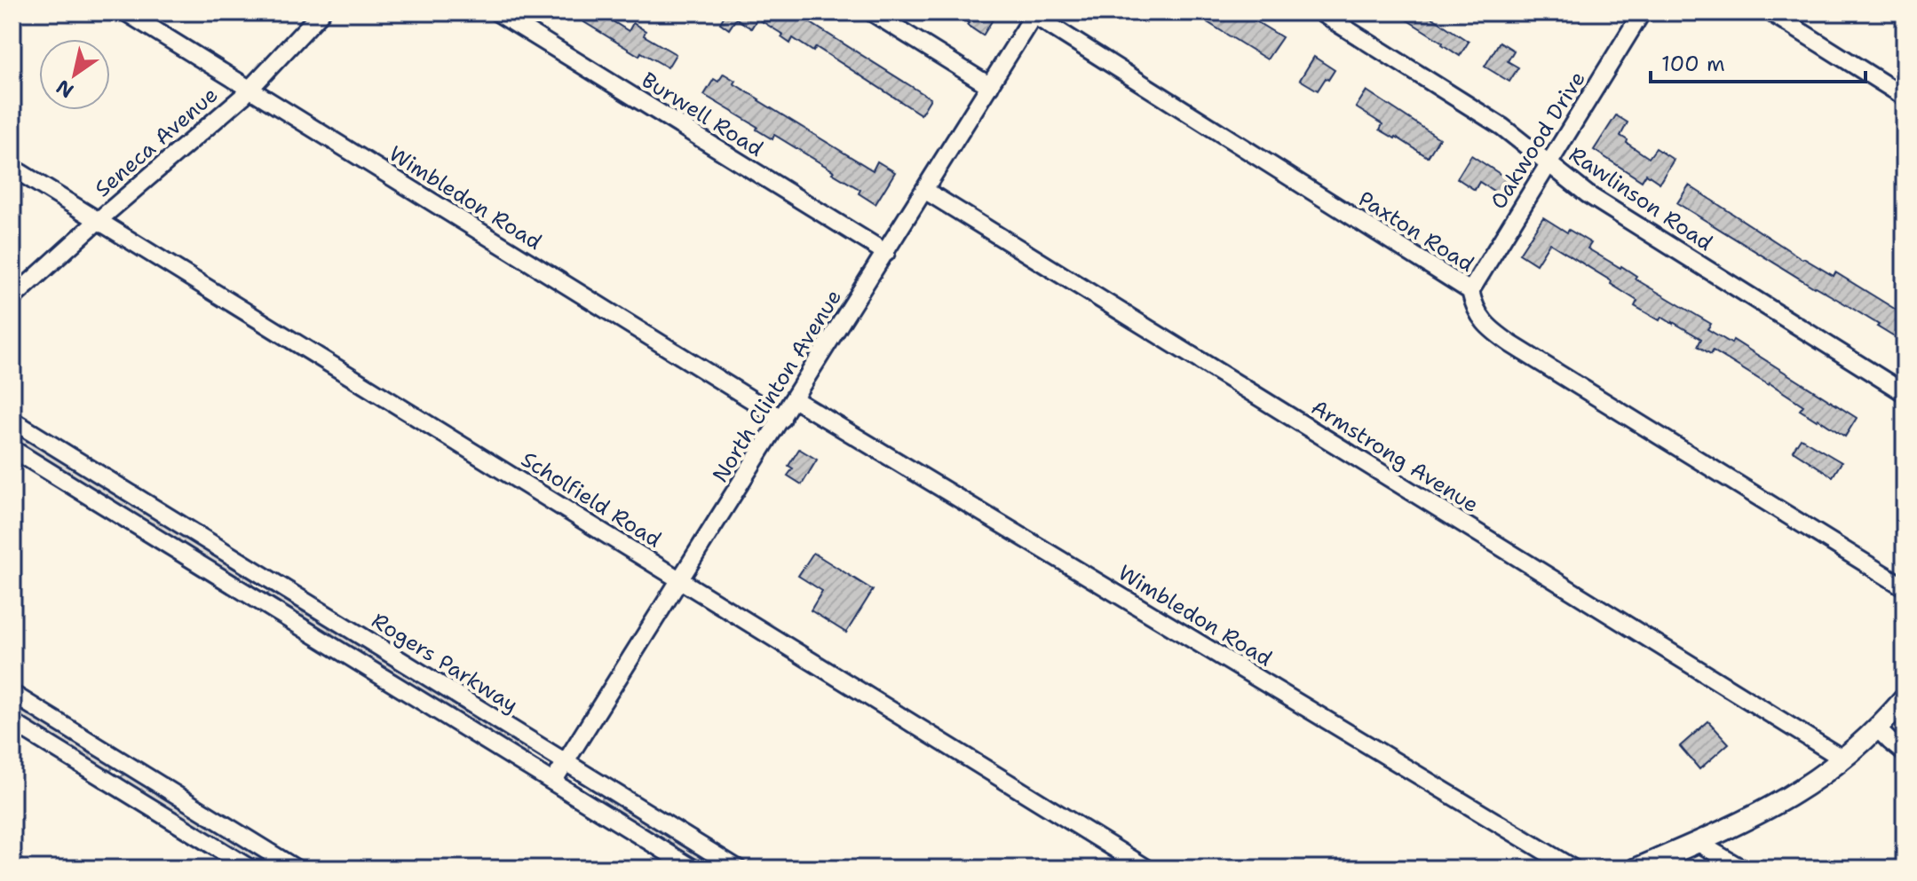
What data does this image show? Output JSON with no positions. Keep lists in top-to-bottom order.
{
  "streets": {
    "street": [
      "Burwell Road",
      "Oakwood Drive",
      "Seneca Avenue",
      "Wimbledon Road",
      "Rawlinson Road",
      "Paxton Road",
      "North Clinton Avenue",
      "Armstrong Avenue",
      "Scholfield Road",
      "Rogers Parkway"
    ]
  },
  "crossings": [
    ["Burwell Road", "North Clinton Avenue"],
    ["Oakwood Drive", "Rawlinson Road"],
    ["Oakwood Drive", "Paxton Road"],
    ["Seneca Avenue", "Wimbledon Road"],
    ["Seneca Avenue", "Scholfield Road"],
    ["Wimbledon Road", "North Clinton Avenue"],
    ["Paxton Road", "North Clinton Avenue"],
    ["North Clinton Avenue", "Armstrong Avenue"],
    ["North Clinton Avenue", "Scholfield Road"],
    ["North Clinton Avenue", "Rogers Parkway"]
  ],
  "scale_bar": "100 m",
  "north": "bottom left"
}
